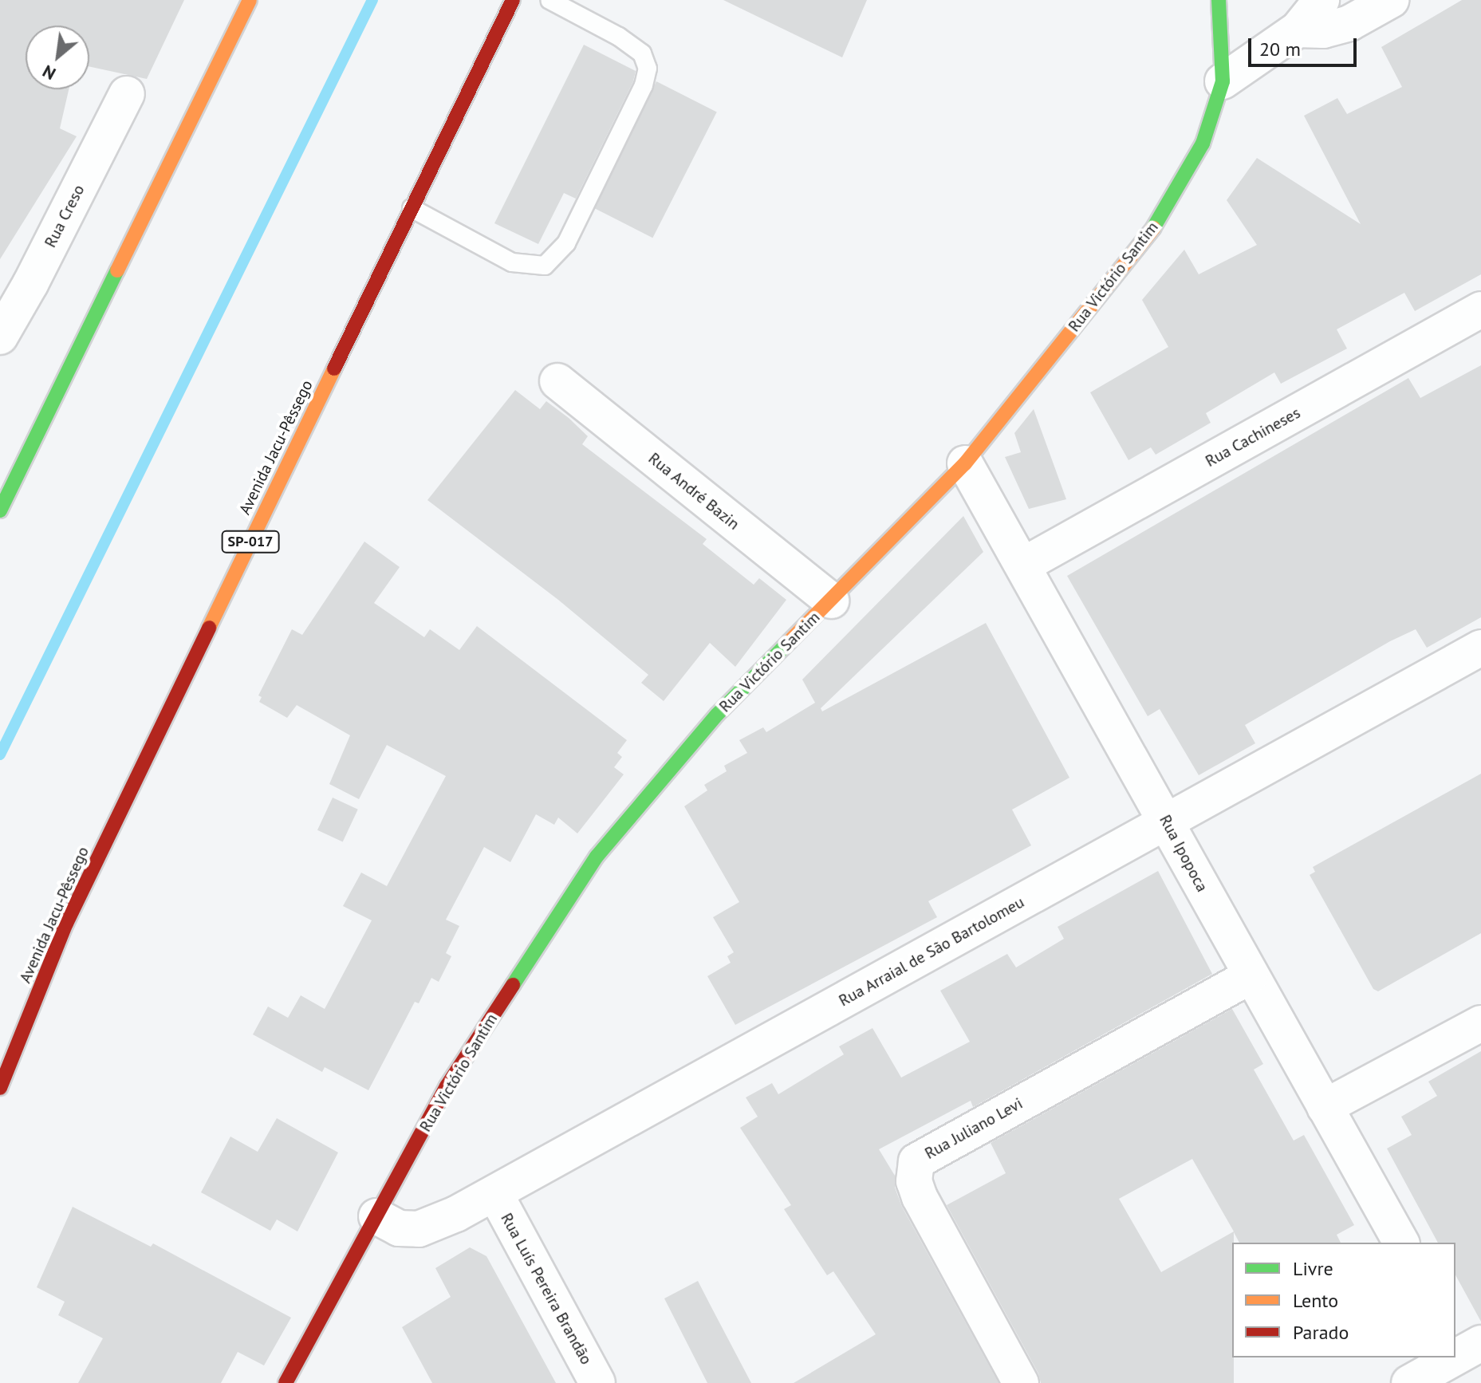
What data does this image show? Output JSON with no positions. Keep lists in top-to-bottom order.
{
  "streets": {
    "main road": ["Rua Victório Santim", "Avenida Jacu-Pêssego", "SP-017"],
    "street": [
      "Rua Creso",
      "Rua Cachineses",
      "Rua André Bazin",
      "Rua Ipopoca",
      "Rua Arraial de São Bartolomeu",
      "Rua Juliano Levi",
      "Rua Luís Pereira Brandão"
    ]
  },
  "crossings": [
    ["Rua Victório Santim", "Rua André Bazin"],
    ["Rua Victório Santim", "Rua Ipopoca"],
    ["Rua Victório Santim", "Rua Arraial de São Bartolomeu"],
    ["Rua Cachineses", "Rua Ipopoca"],
    ["Rua Ipopoca", "Rua Arraial de São Bartolomeu"],
    ["Rua Ipopoca", "Rua Juliano Levi"],
    ["Rua Arraial de São Bartolomeu", "Rua Luís Pereira Brandão"]
  ],
  "legend": ["Livre", "Lento", "Parado"],
  "scale_bar": "20 m",
  "north": "bottom left"
}
